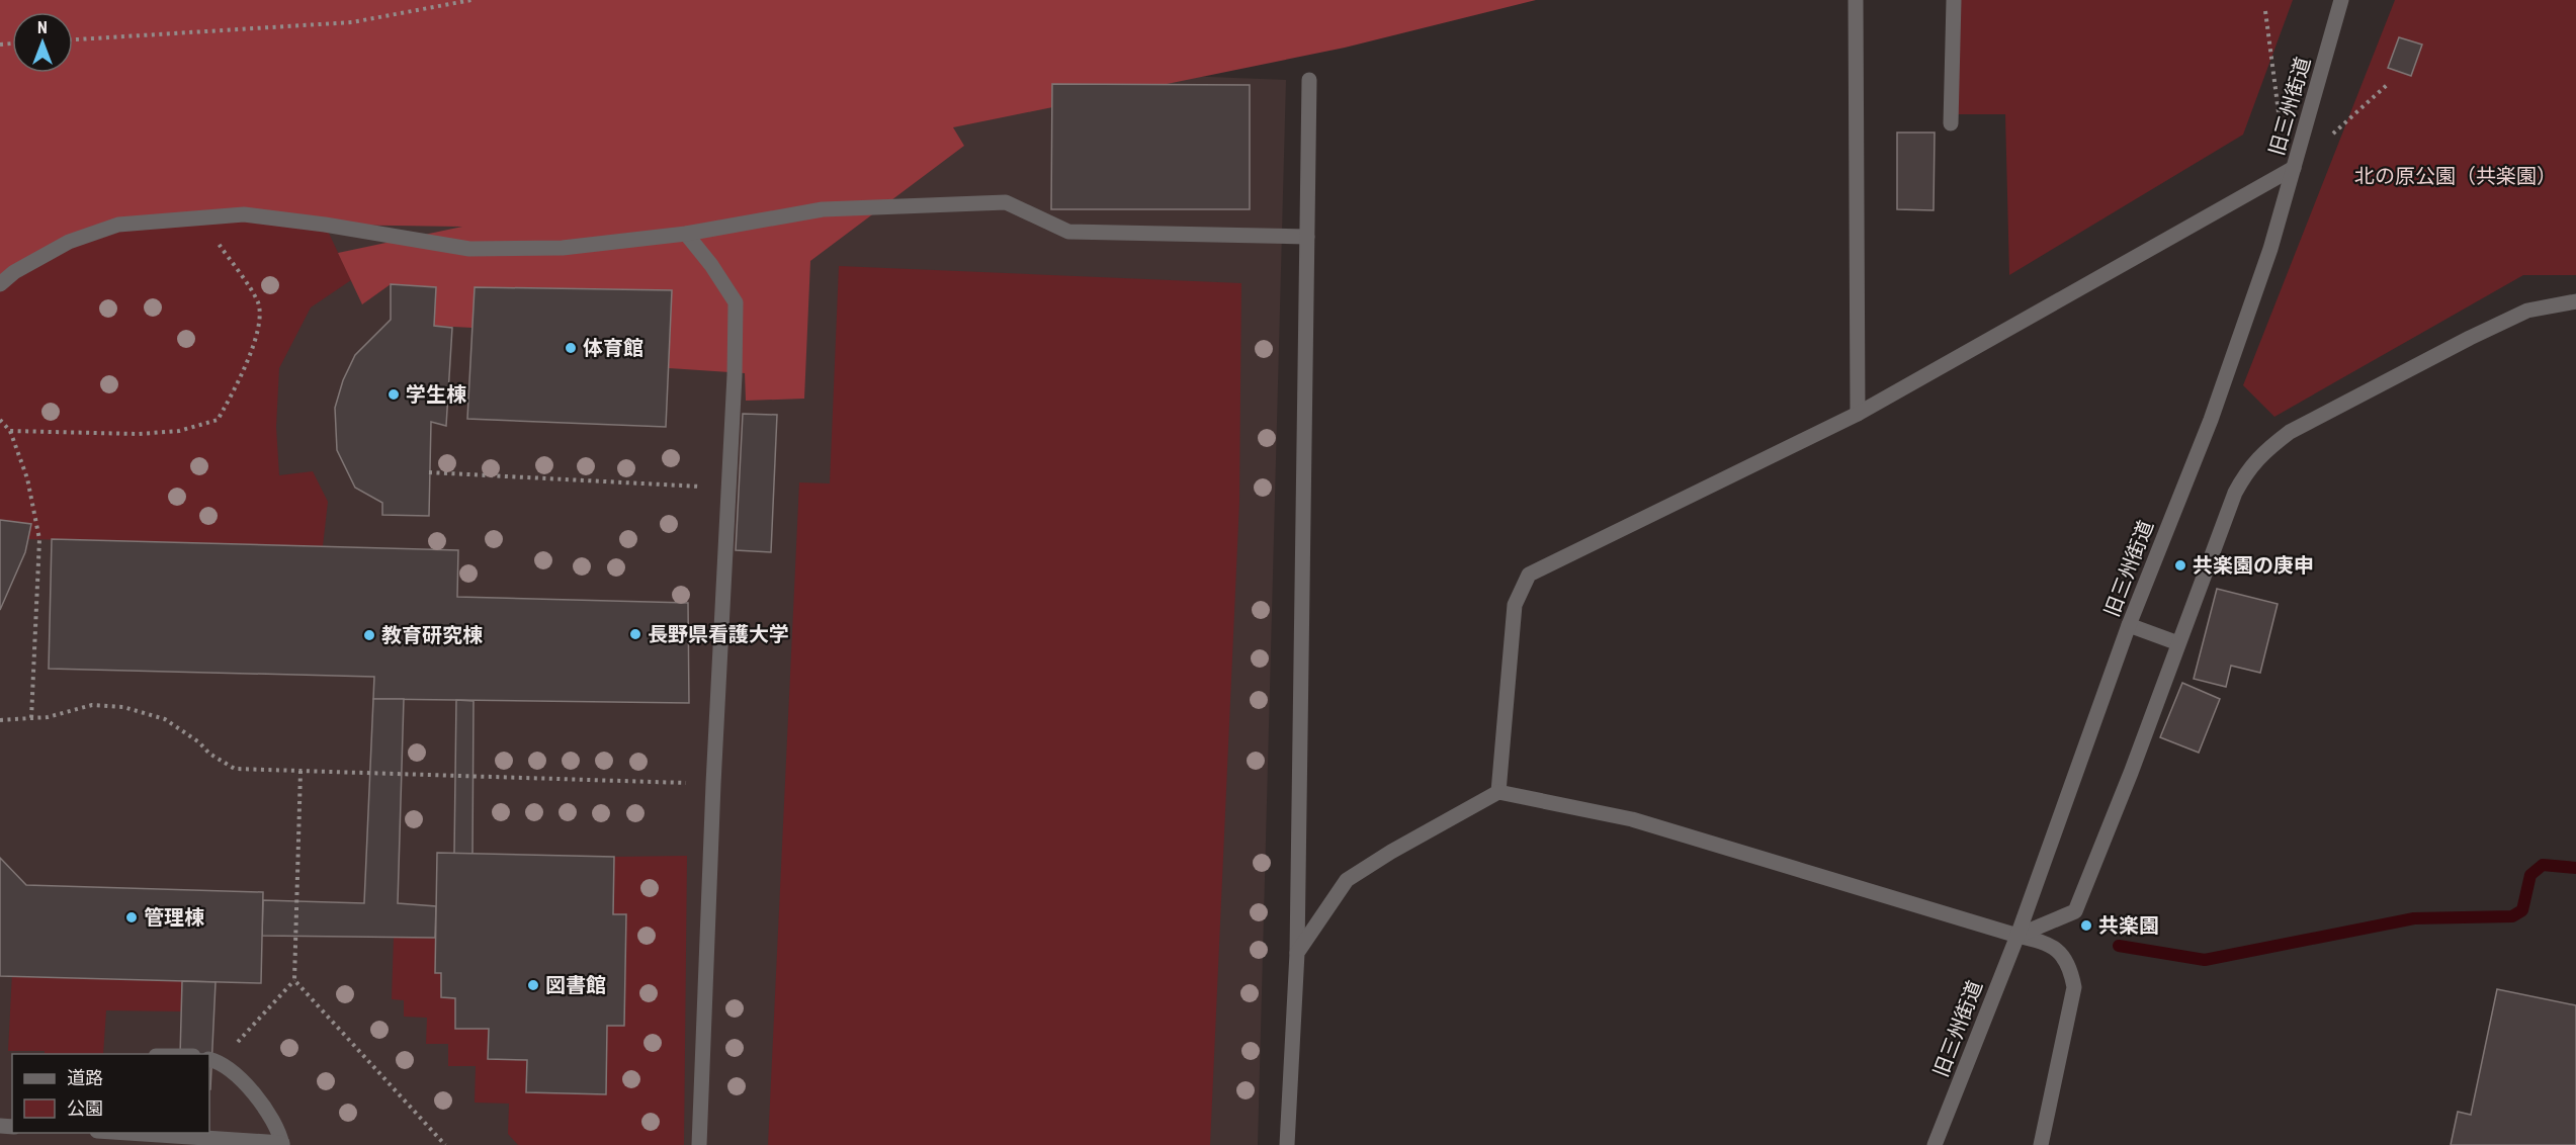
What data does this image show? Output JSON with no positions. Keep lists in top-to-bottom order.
{
  "streets": {
    "street": ["旧三州街道"]
  },
  "parks": ["北の原公園（共楽園）"],
  "places": [
    "体育館",
    "学生棟",
    "共楽園の庚申",
    "長野県看護大学",
    "教育研究棟",
    "管理棟",
    "共楽園",
    "図書館"
  ],
  "legend": ["道路", "公園"],
  "north": "top"
}
